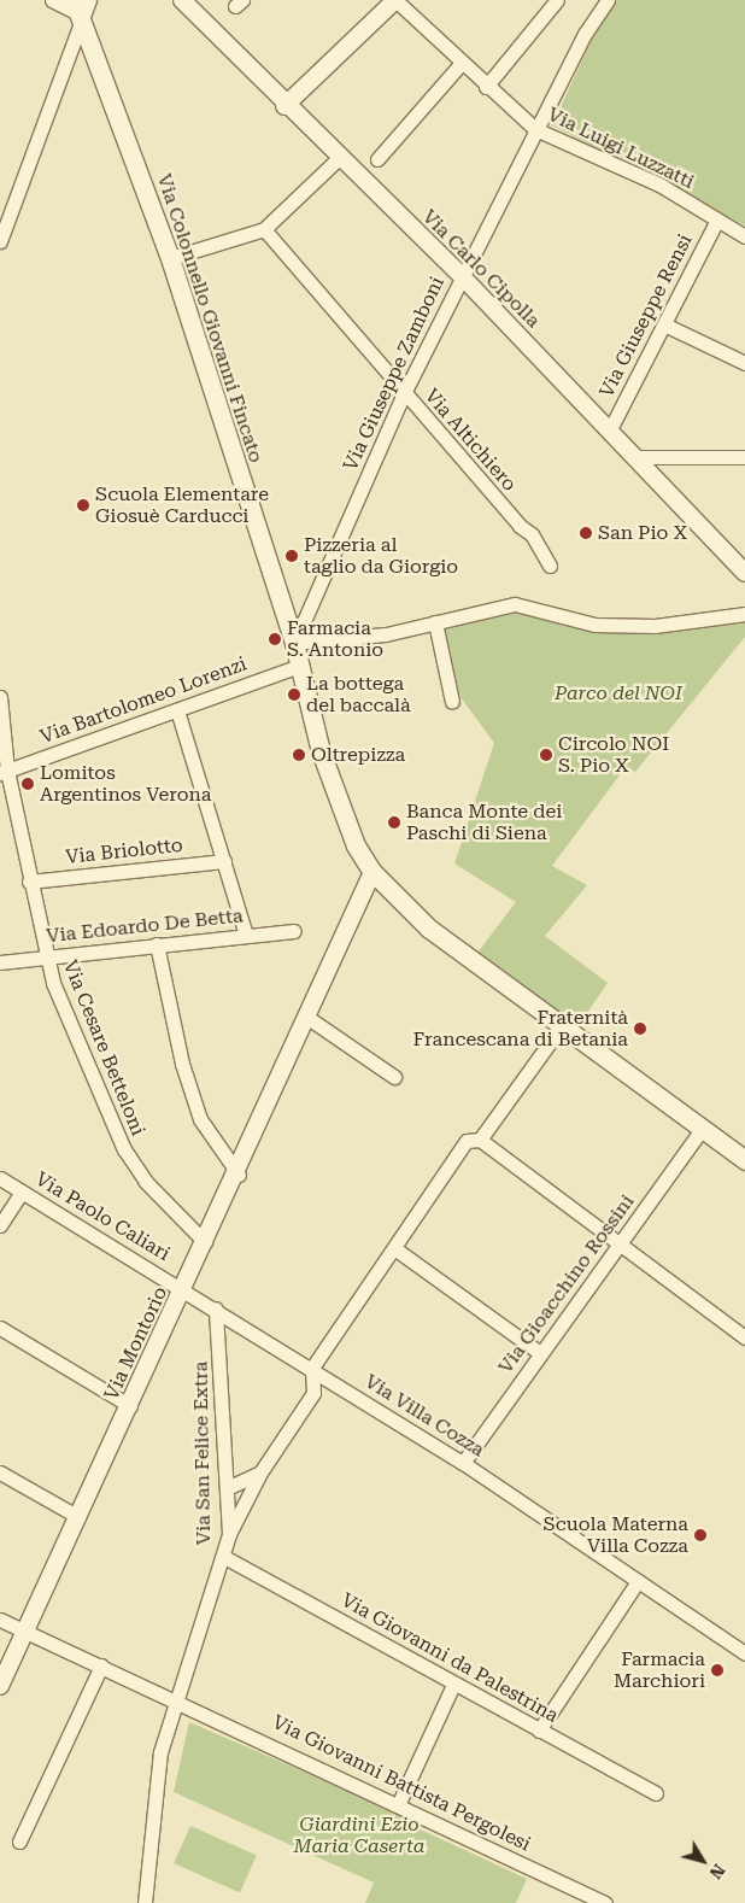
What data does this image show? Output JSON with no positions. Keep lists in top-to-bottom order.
{
  "streets": {
    "main road": ["Via Colonnello Giovanni Fincato"],
    "street": [
      "Via Luigi Luzzatti",
      "Via Carlo Cipolla",
      "Via Giuseppe Rensi",
      "Via Giuseppe Zamboni",
      "Via Altichiero",
      "Via Bartolomeo Lorenzi",
      "Via Briolotto",
      "Via Edoardo De Betta",
      "Via Cesare Betteloni",
      "Via Paolo Caliari",
      "Via Gioacchino Rossini",
      "Via Montorio",
      "Via Villa Cozza",
      "Via San Felice Extra",
      "Via Giovanni da Palestrina",
      "Via Giovanni Battista Pergolesi"
    ]
  },
  "crossings": [
    ["Via Luigi Luzzatti", "Via Giuseppe Rensi"],
    ["Via Luigi Luzzatti", "Via Giuseppe Zamboni"],
    ["Via Carlo Cipolla", "Via Giuseppe Rensi"],
    ["Via Carlo Cipolla", "Via Giuseppe Zamboni"],
    ["Via Colonnello Giovanni Fincato", "Via Giuseppe Zamboni"],
    ["Via Colonnello Giovanni Fincato", "Via Bartolomeo Lorenzi"],
    ["Via Colonnello Giovanni Fincato", "Via Gioacchino Rossini"],
    ["Via Colonnello Giovanni Fincato", "Via Montorio"],
    ["Via Giuseppe Zamboni", "Via Altichiero"],
    ["Via Bartolomeo Lorenzi", "Via Cesare Betteloni"],
    ["Via Briolotto", "Via Cesare Betteloni"],
    ["Via Edoardo De Betta", "Via Cesare Betteloni"],
    ["Via Cesare Betteloni", "Via Montorio"],
    ["Via Paolo Caliari", "Via Montorio"],
    ["Via Paolo Caliari", "Via Villa Cozza"],
    ["Via Gioacchino Rossini", "Via Villa Cozza"],
    ["Via Montorio", "Via Villa Cozza"],
    ["Via Villa Cozza", "Via San Felice Extra"],
    ["Via San Felice Extra", "Via Giovanni da Palestrina"],
    ["Via San Felice Extra", "Via Giovanni Battista Pergolesi"]
  ],
  "parks": ["Parco del NOI", "Giardini Ezio Maria Caserta"],
  "places": [
    "Scuola Elementare Giosuè Carducci",
    "San Pio X",
    "Pizzeria al taglio da Giorgio",
    "Farmacia S. Antonio",
    "La bottega del baccalà",
    "Oltrepizza",
    "Circolo NOI S. Pio X",
    "Lomitos Argentinos Verona",
    "Banca Monte dei Paschi di Siena",
    "Fraternità Francescana di Betania",
    "Scuola Materna Villa Cozza",
    "Farmacia Marchiori"
  ],
  "north": "bottom right"
}
